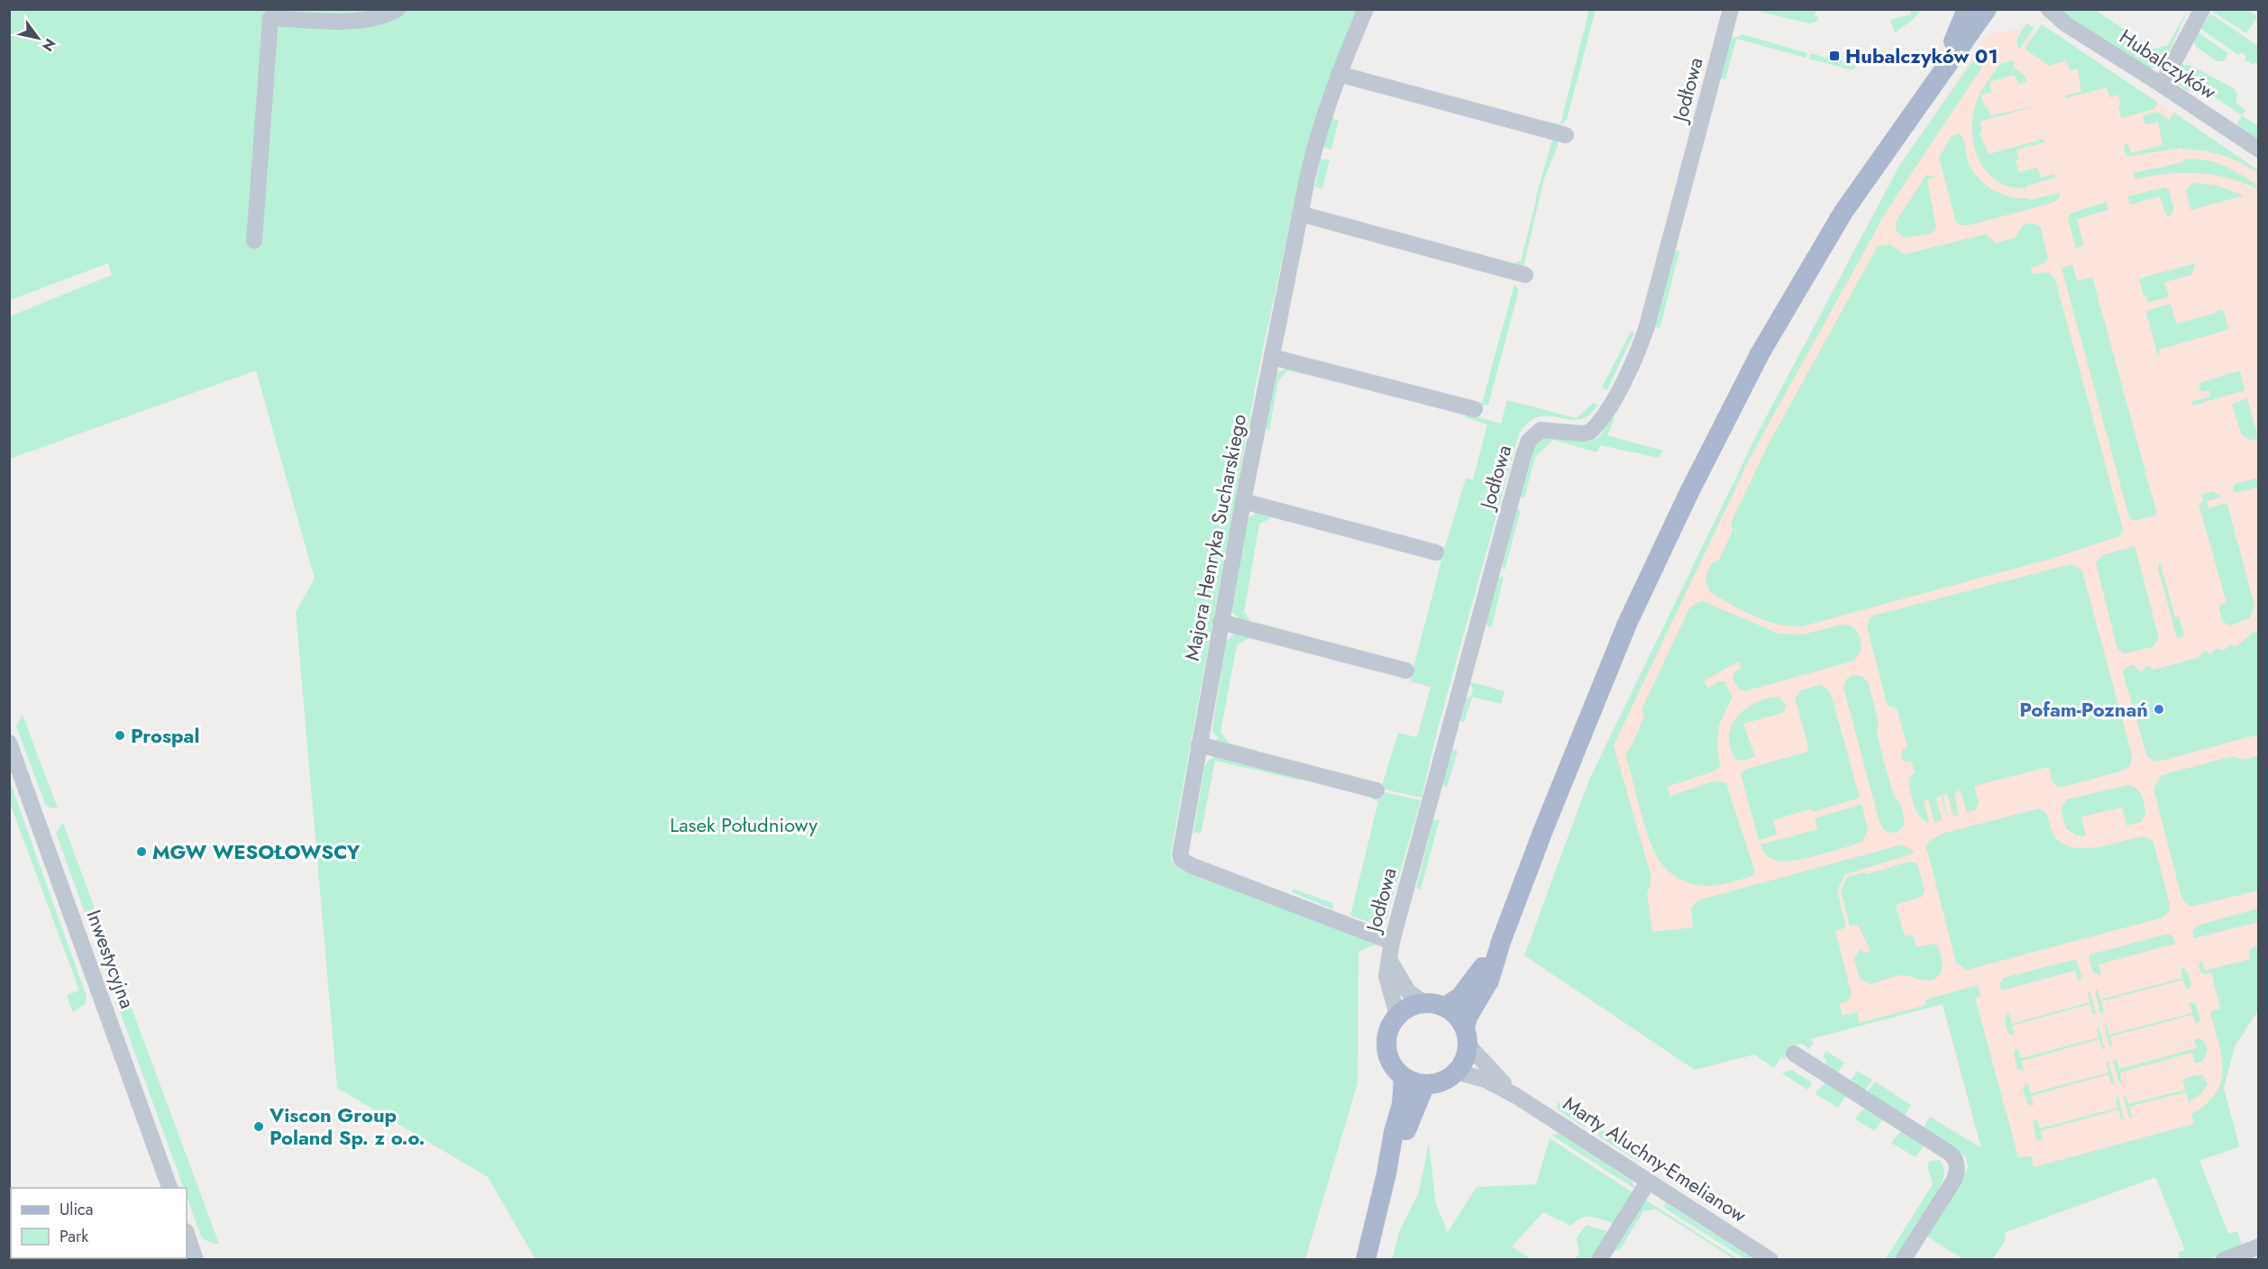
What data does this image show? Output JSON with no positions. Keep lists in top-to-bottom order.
{
  "streets": {
    "street": [
      "Hubalczyków",
      "Jodłowa",
      "Majora Henryka Sucharskiego",
      "Inwestycyjna",
      "Marty Aluchny-Emelianow"
    ]
  },
  "crossings": [
    ["Jodłowa", "Majora Henryka Sucharskiego"],
    ["Jodłowa", "Marty Aluchny-Emelianow"]
  ],
  "parks": ["Lasek Południowy"],
  "places": {
    "transit": ["Hubalczyków 01"],
    "other": [
      "Pofam-Poznań",
      "Prospal",
      "MGW WESOŁOWSCY",
      "Viscon Group Poland Sp. z o.o."
    ]
  },
  "legend": ["Ulica", "Park"],
  "north": "bottom right"
}
